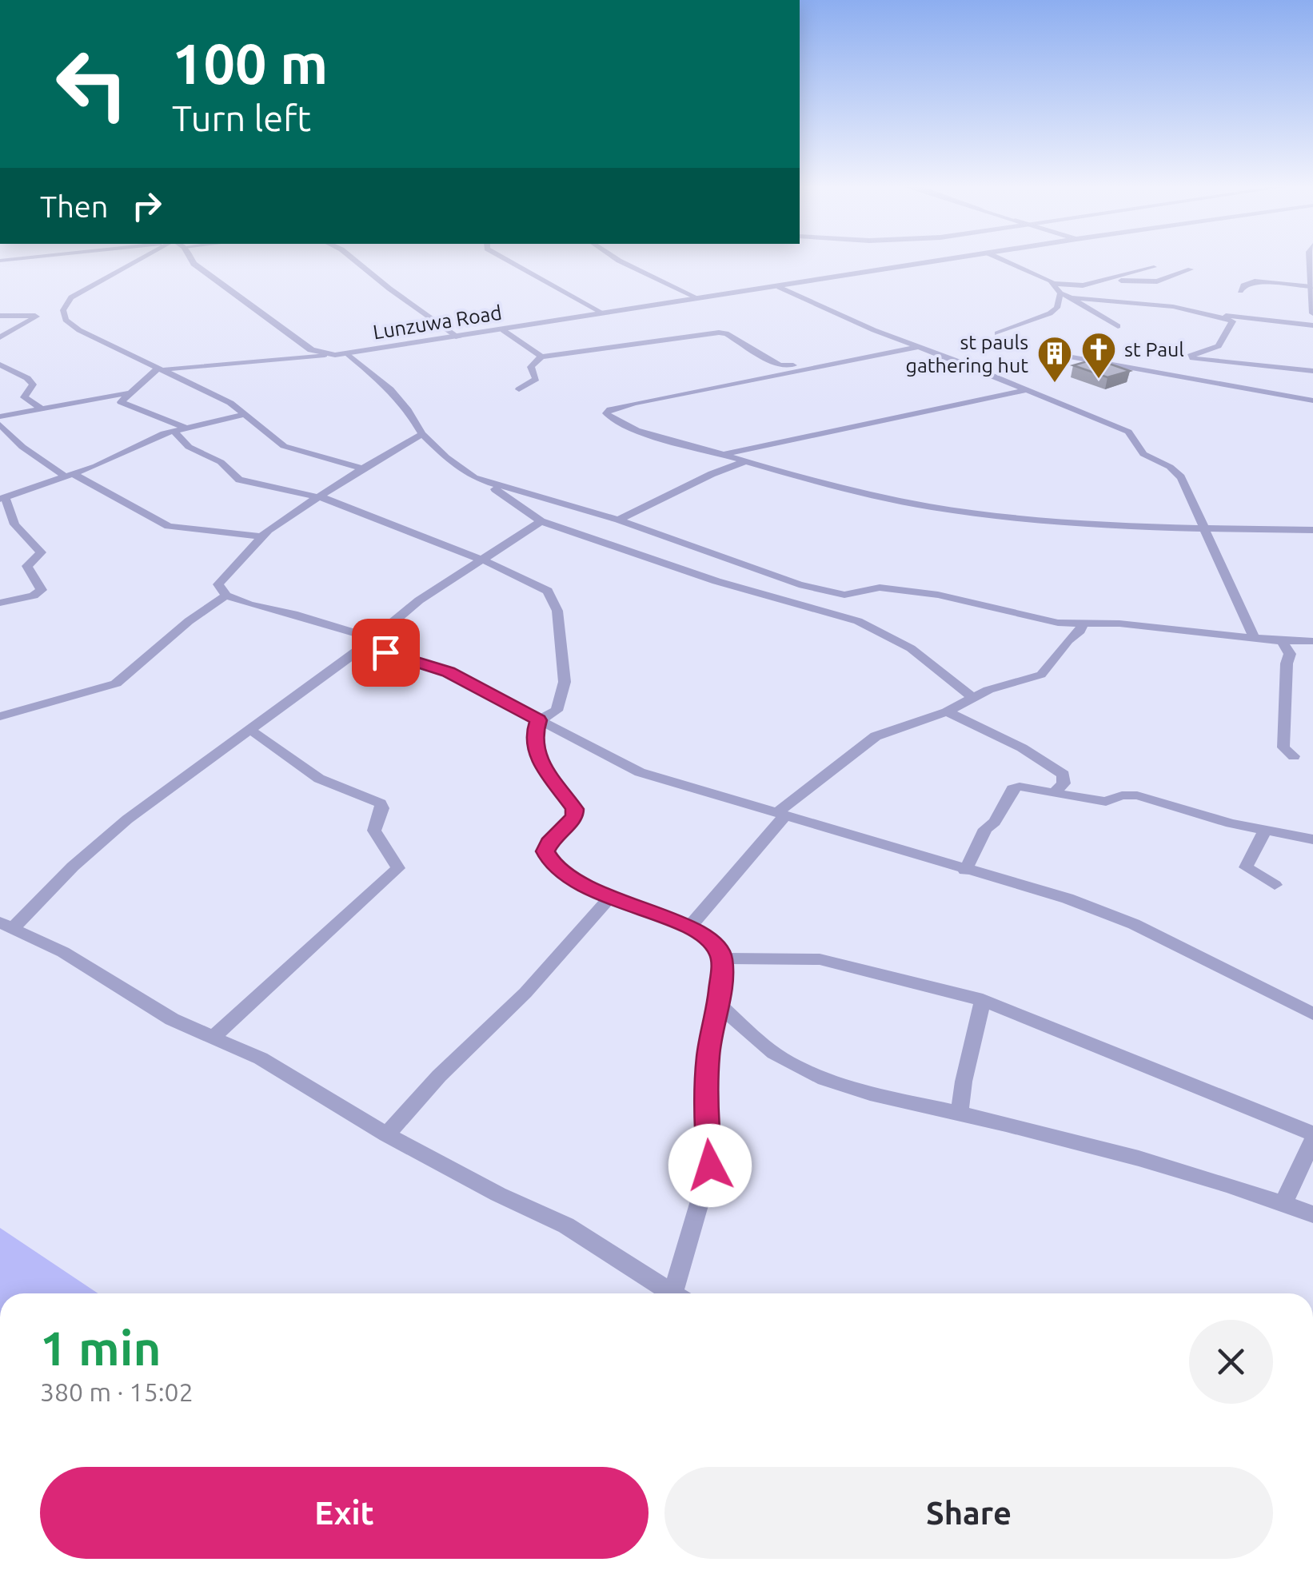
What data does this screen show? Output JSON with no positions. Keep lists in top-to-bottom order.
{
  "streets": {
    "street": ["Lunzuwa Road"]
  },
  "places": {
    "church": ["st Paul"],
    "building": ["st pauls gathering hut"]
  },
  "page": {
    "turn": ["100 m", "Turn left"],
    "then": "Then",
    "heading": ["1 min", "380 m · 15:02"],
    "buttons": ["Exit", "Share"]
  }
}
